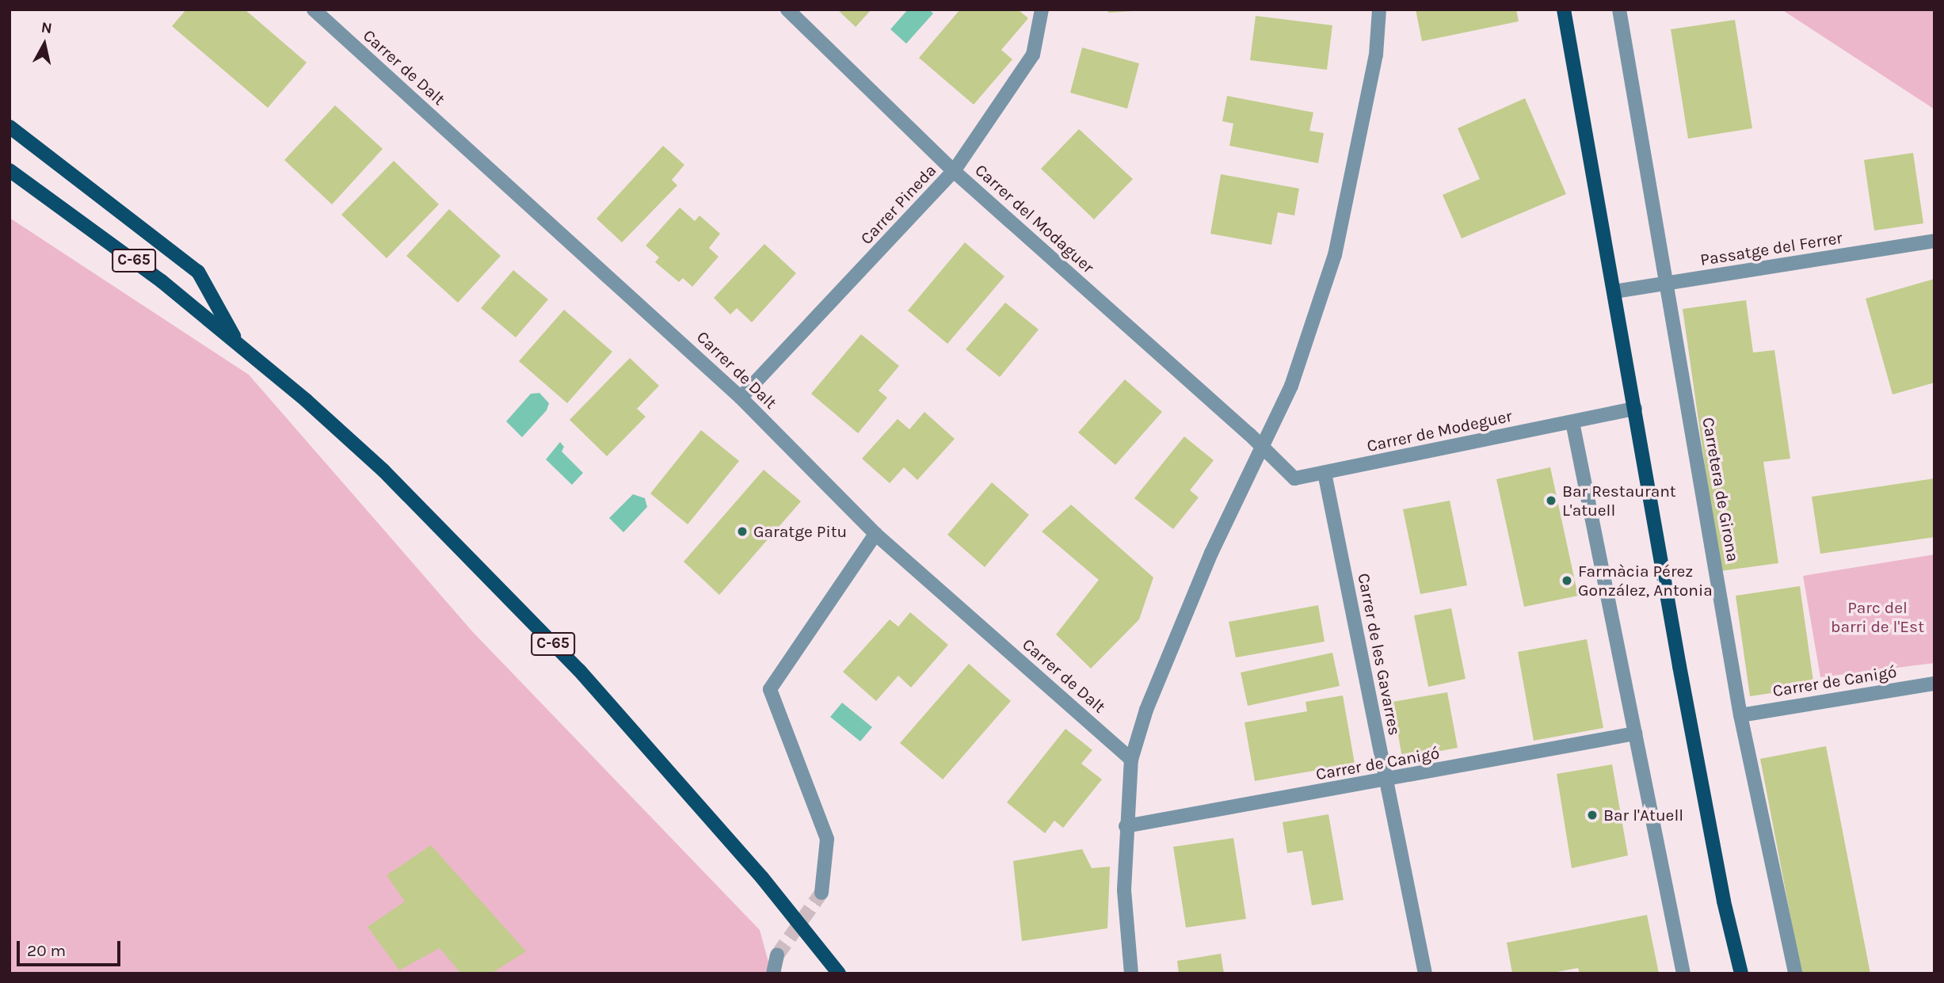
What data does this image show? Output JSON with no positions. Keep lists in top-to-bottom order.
{
  "streets": {
    "main road": ["C-65"],
    "street": [
      "Carrer de Dalt",
      "Carrer Pineda",
      "Carrer del Modaguer",
      "Passatge del Ferrer",
      "Carrer de Modeguer",
      "Carretera de Girona",
      "Carrer de les Gavarres",
      "Carrer de Canigó"
    ]
  },
  "crossings": [
    ["Carrer de Dalt", "Carrer Pineda"],
    ["Carrer Pineda", "Carrer del Modaguer"],
    ["Carrer del Modaguer", "Carrer de Modeguer"],
    ["Passatge del Ferrer", "Carretera de Girona"],
    ["Carrer de Modeguer", "Carrer de les Gavarres"],
    ["Carretera de Girona", "Carrer de Canigó"],
    ["Carrer de les Gavarres", "Carrer de Canigó"]
  ],
  "parks": ["Parc del barri de l'Est"],
  "places": [
    "Bar Restaurant L'atuell",
    "Garatge Pitu",
    "Farmàcia Pérez González, Antonia",
    "Bar l'Atuell"
  ],
  "scale_bar": "20 m",
  "north": "top"
}
